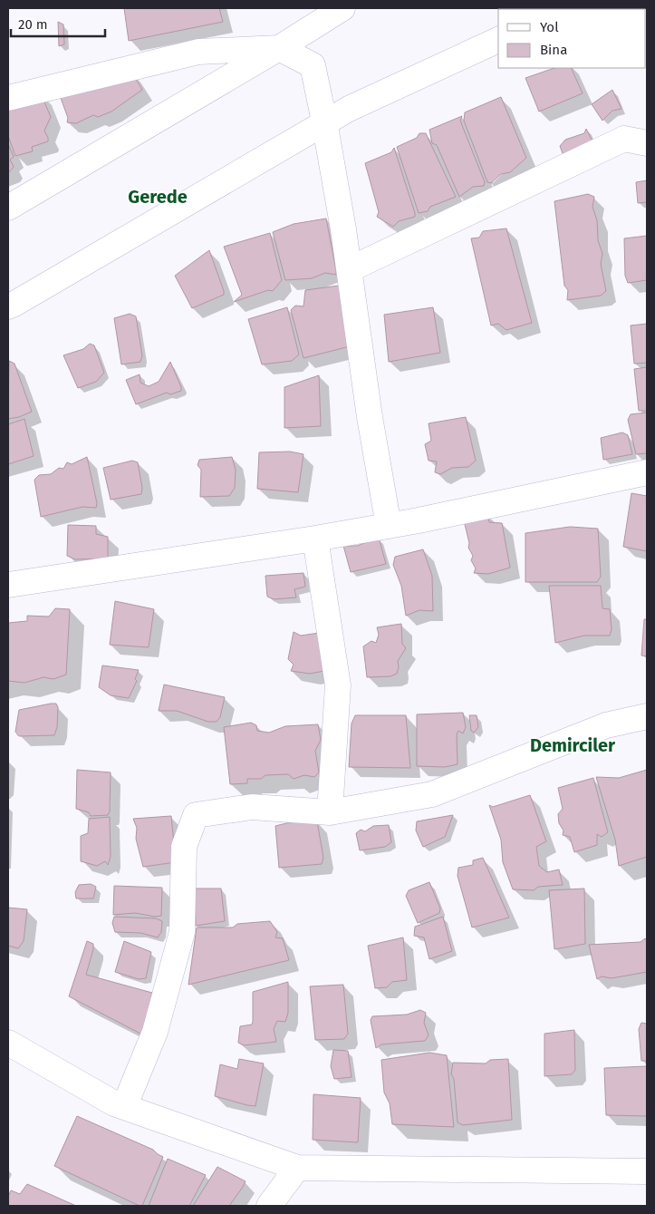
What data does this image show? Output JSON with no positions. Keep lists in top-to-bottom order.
{
  "districts": ["Gerede", "Demirciler"],
  "legend": ["Yol", "Bina"],
  "scale_bar": "20 m"
}
